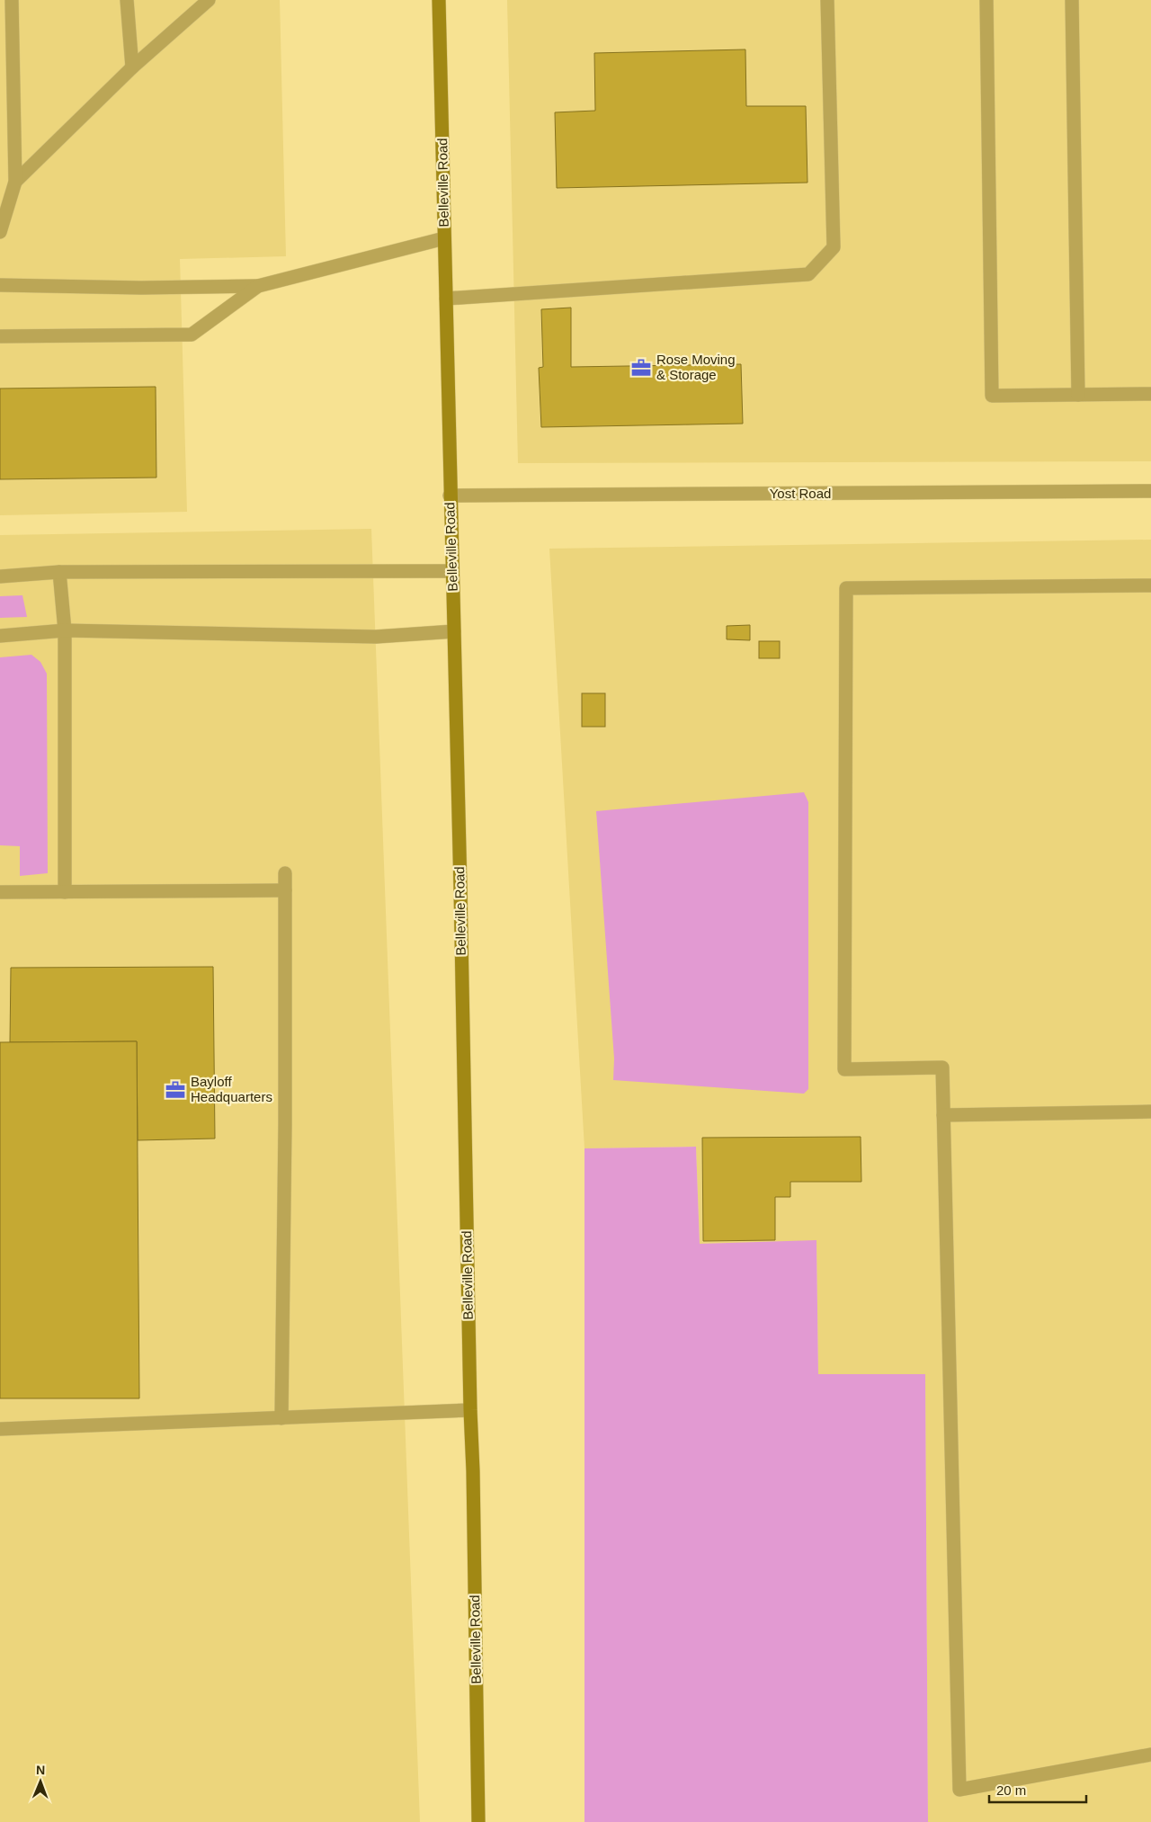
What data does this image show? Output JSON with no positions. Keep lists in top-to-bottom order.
{
  "streets": {
    "main road": ["Belleville Road"],
    "street": ["Yost Road"]
  },
  "crossings": [
    ["Belleville Road", "Yost Road"]
  ],
  "places": {
    "office": ["Rose Moving & Storage", "Bayloff Headquarters"]
  },
  "scale_bar": "20 m",
  "north": "top"
}
